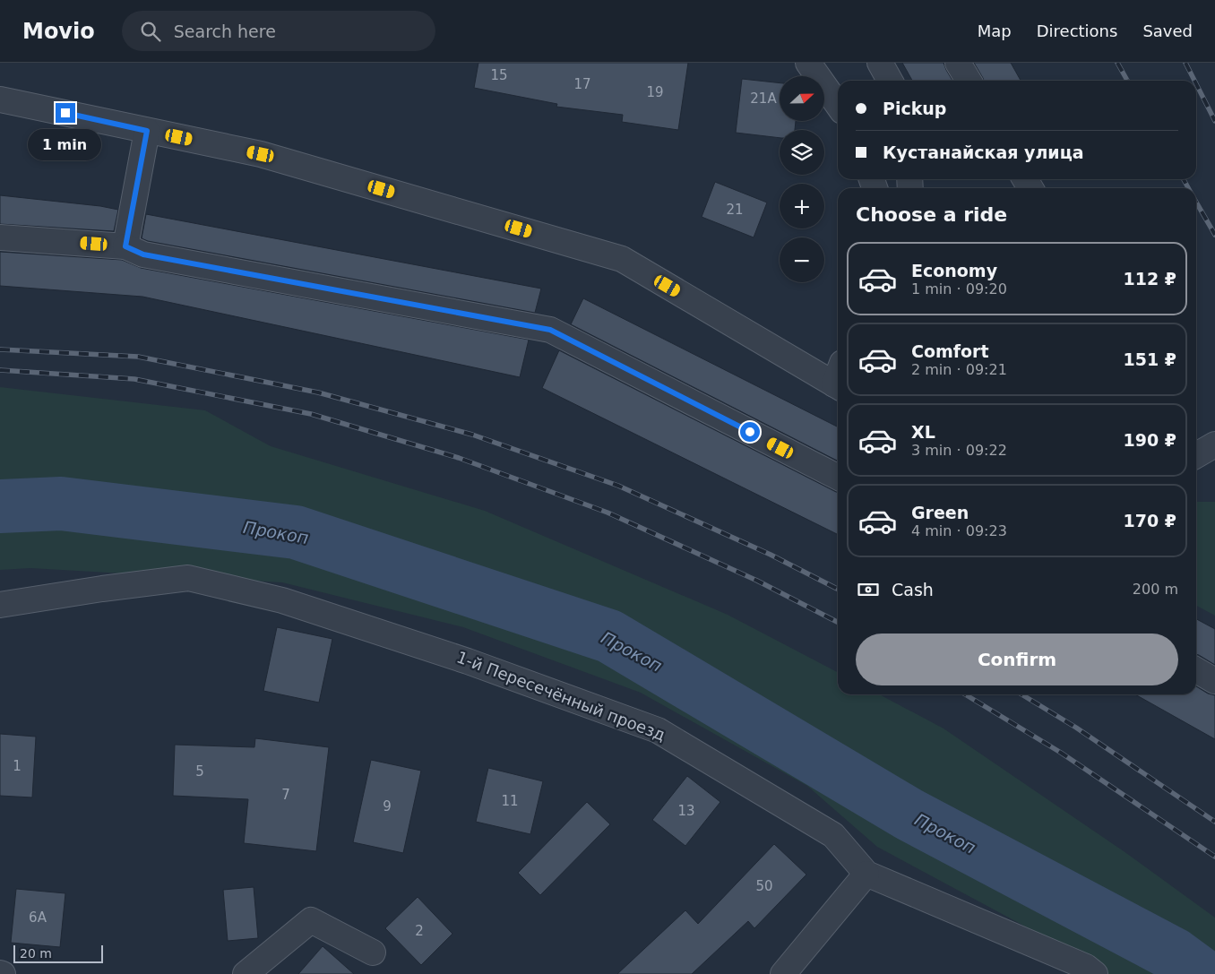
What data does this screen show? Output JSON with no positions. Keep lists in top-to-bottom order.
{
  "streets": {
    "street": ["1-й Пересечённый проезд"]
  },
  "water": ["Прокоп"],
  "house_numbers": [
    "15",
    "17",
    "19",
    "21А",
    "21",
    "1",
    "5",
    "7",
    "11",
    "9",
    "13",
    "50",
    "6А",
    "2"
  ],
  "scale_bar": "20 m",
  "north": "right",
  "page": {
    "header": "Movio",
    "search": "Search here",
    "nav": ["Map", "Directions", "Saved"],
    "map_buttons": ["+", "−"],
    "banner": ["Pickup", "Кустанайская улица"],
    "bubble": "1 min",
    "heading": "Choose a ride",
    "list": [
      {
        "name": "Economy",
        "note": "1 min · 09:20",
        "value": "112 ₽"
      },
      {
        "name": "Comfort",
        "note": "2 min · 09:21",
        "value": "151 ₽"
      },
      {
        "name": "XL",
        "note": "3 min · 09:22",
        "value": "190 ₽"
      },
      {
        "name": "Green",
        "note": "4 min · 09:23",
        "value": "170 ₽"
      }
    ],
    "pay": ["Cash", "200 m"],
    "buttons": "Confirm",
    "scale": "20 m"
  }
}
